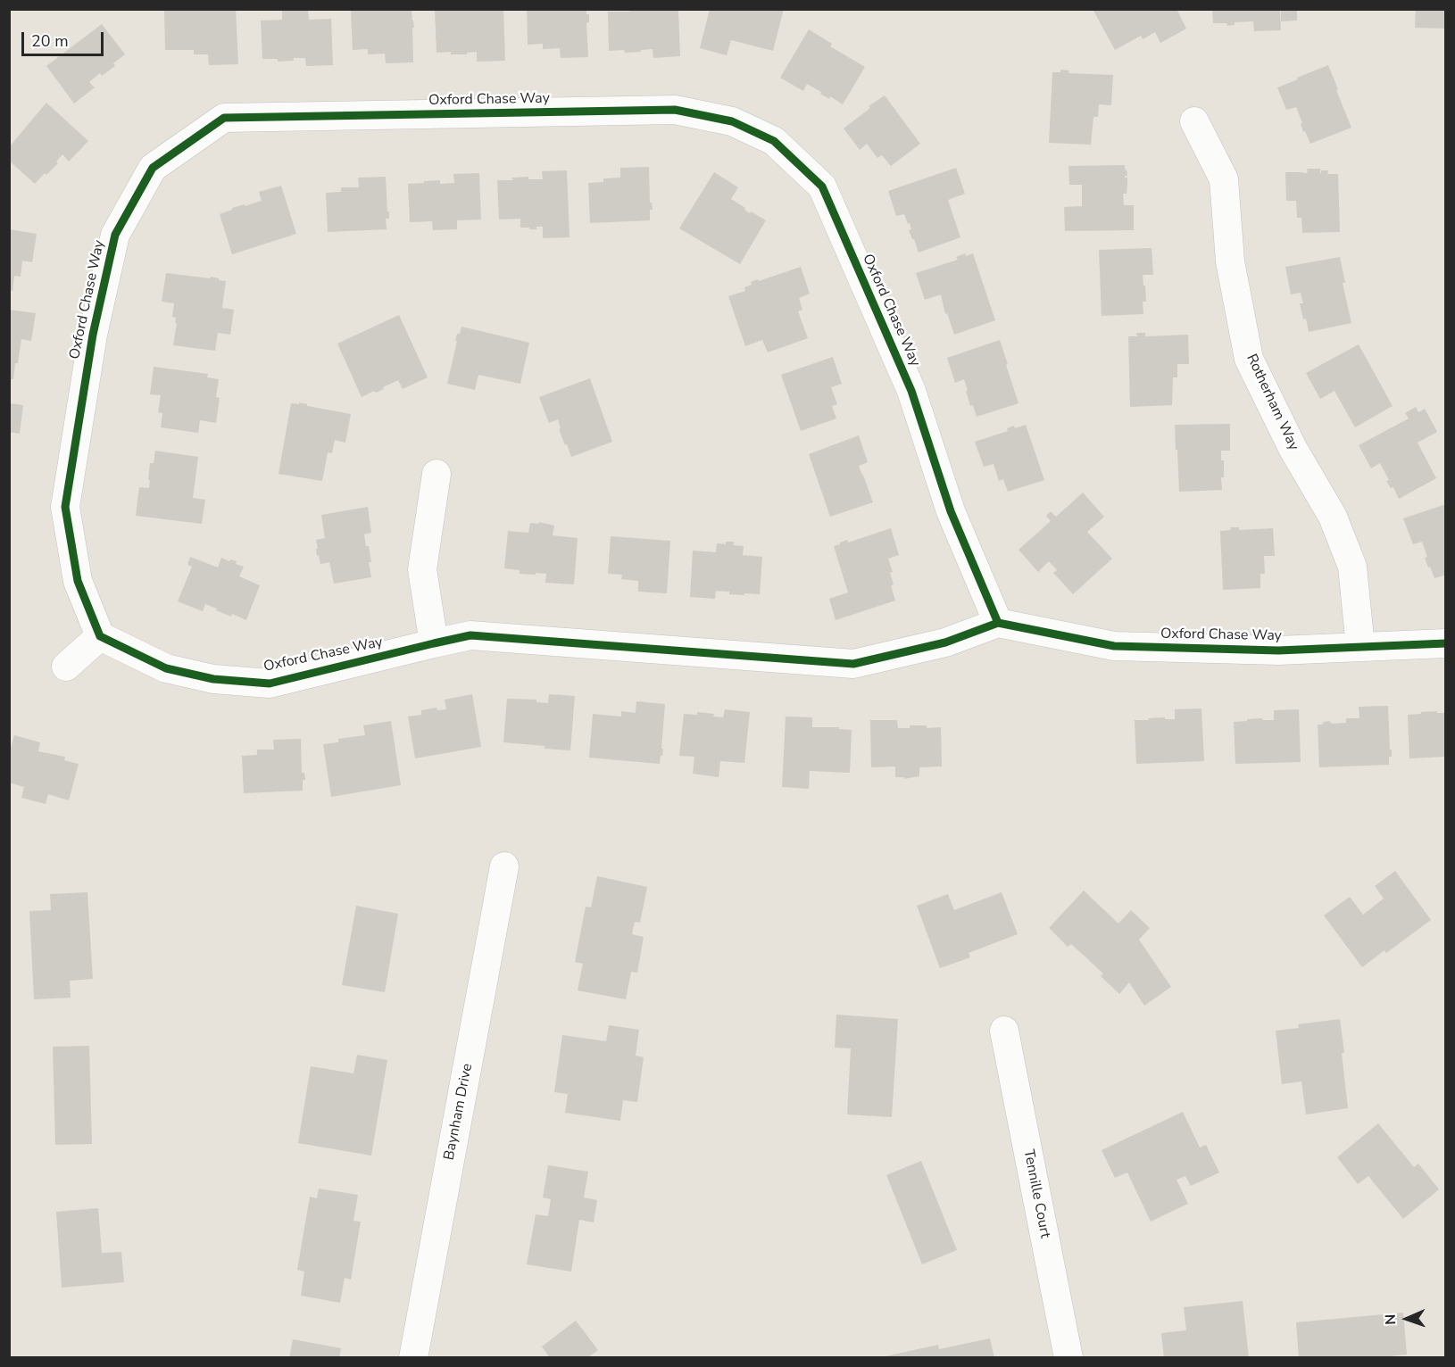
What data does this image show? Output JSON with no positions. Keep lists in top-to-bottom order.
{
  "streets": {
    "street": [
      "Oxford Chase Way",
      "Rotherham Way",
      "Baynham Drive",
      "Tennille Court"
    ]
  },
  "crossings": [
    ["Oxford Chase Way", "Rotherham Way"]
  ],
  "scale_bar": "20 m",
  "north": "left"
}
